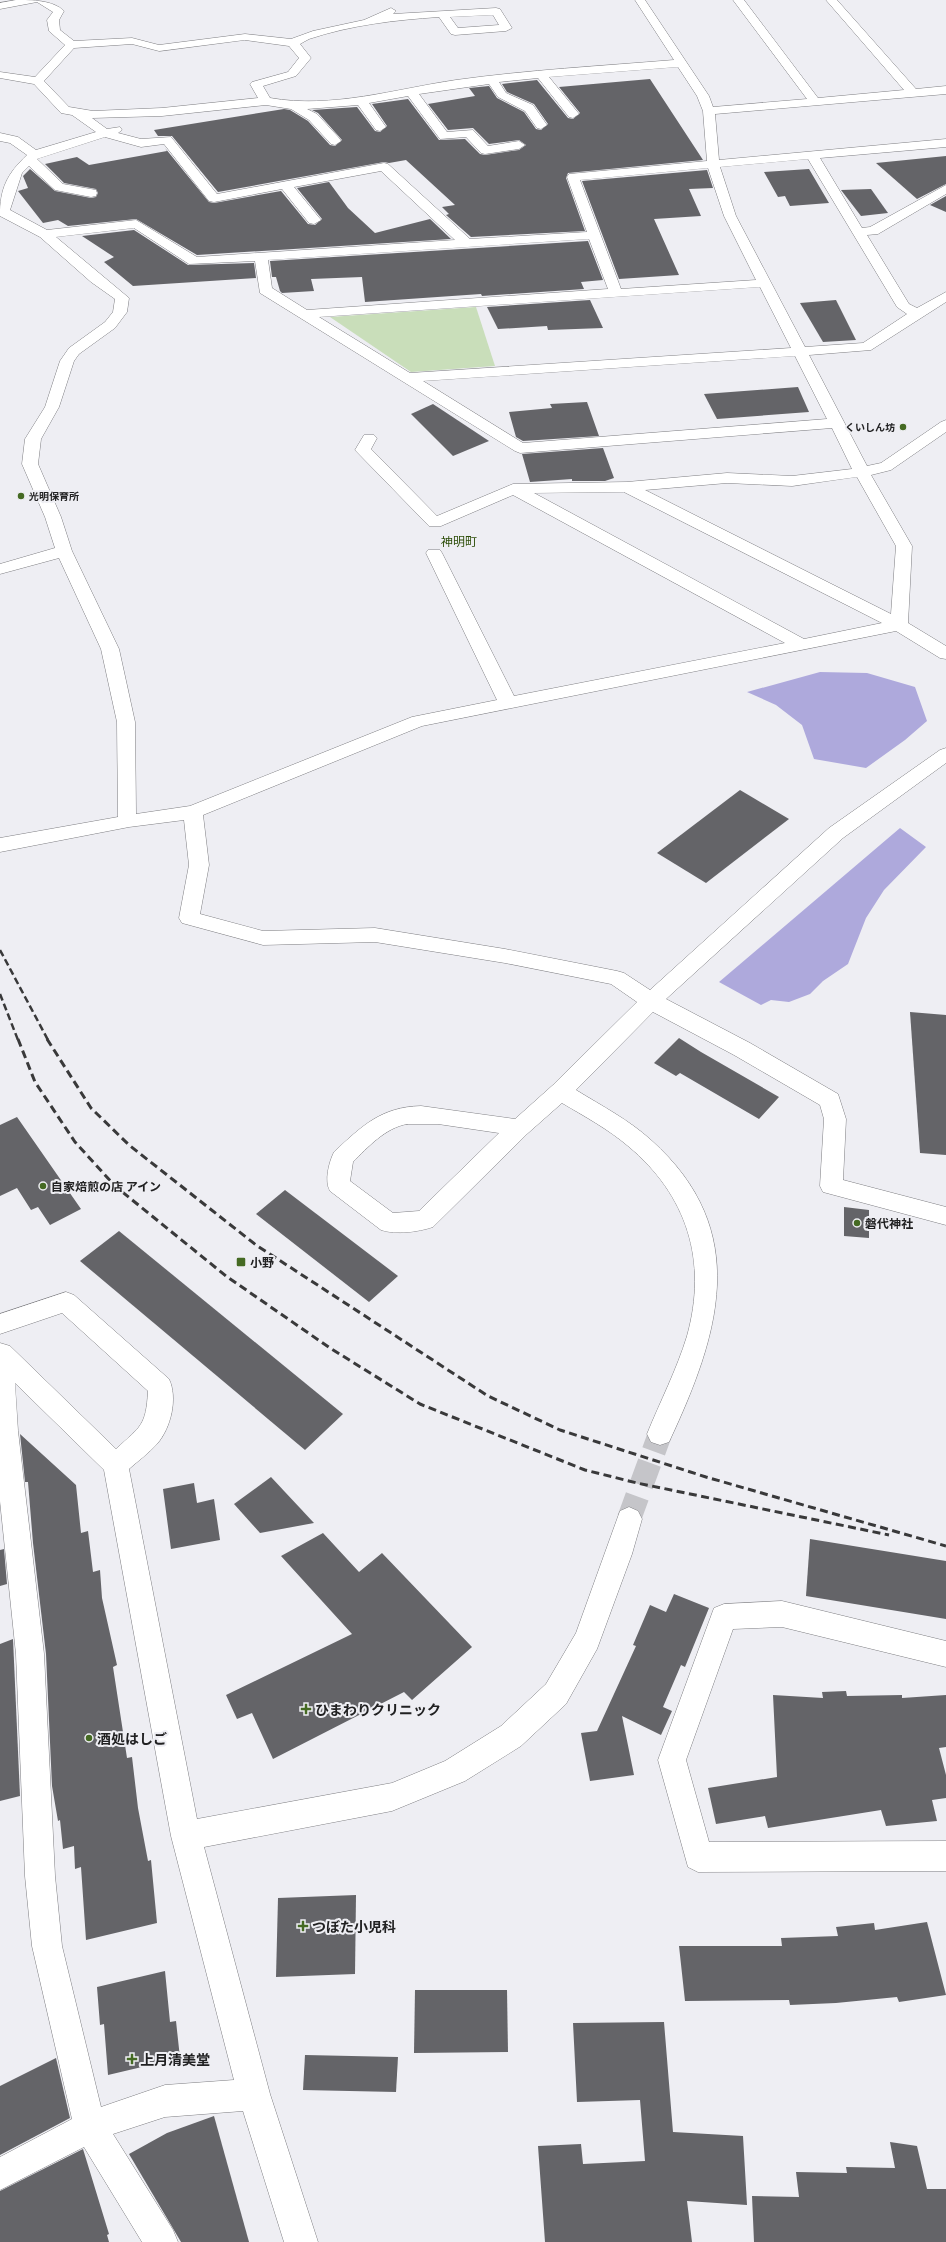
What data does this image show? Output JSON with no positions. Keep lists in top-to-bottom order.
{
  "districts": ["神明町"],
  "places": {
    "other": [
      "くいしん坊",
      "光明保育所",
      "自家焙煎の店 アイン",
      "磐代神社",
      "酒処はしご"
    ],
    "transit": ["小野"],
    "health": ["ひまわりクリニック", "つぼた小児科", "上月清美堂"]
  }
}
